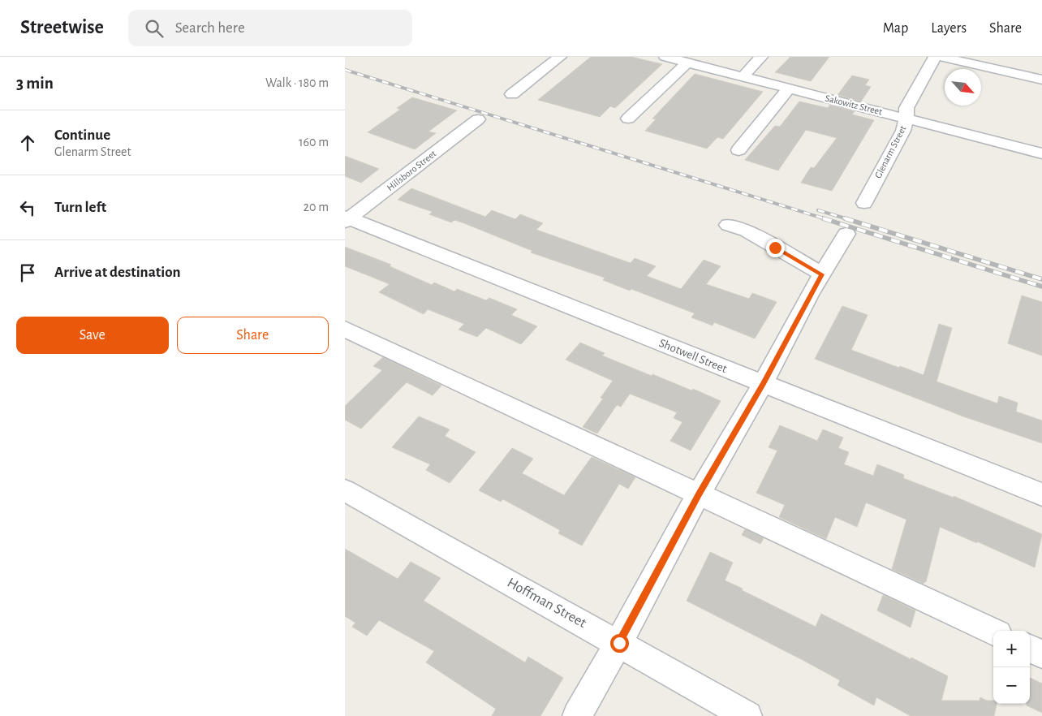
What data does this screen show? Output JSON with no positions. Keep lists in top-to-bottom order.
{
  "streets": {
    "street": [
      "Sakowitz Street",
      "Glenarm Street",
      "Hillsboro Street",
      "Shotwell Street",
      "Hoffman Street"
    ]
  },
  "crossings": [
    ["Sakowitz Street", "Glenarm Street"],
    ["Hillsboro Street", "Shotwell Street"]
  ],
  "north": "bottom right",
  "page": {
    "header": "Streetwise",
    "search": "Search here",
    "nav": ["Map", "Layers", "Share"],
    "heading": ["3 min", "Walk · 180 m"],
    "list": [
      ["Continue", "Glenarm Street", "160 m"],
      ["Turn left", "20 m"],
      "Arrive at destination"
    ],
    "buttons": ["Save", "Share"],
    "map_buttons": ["+", "−"]
  }
}
